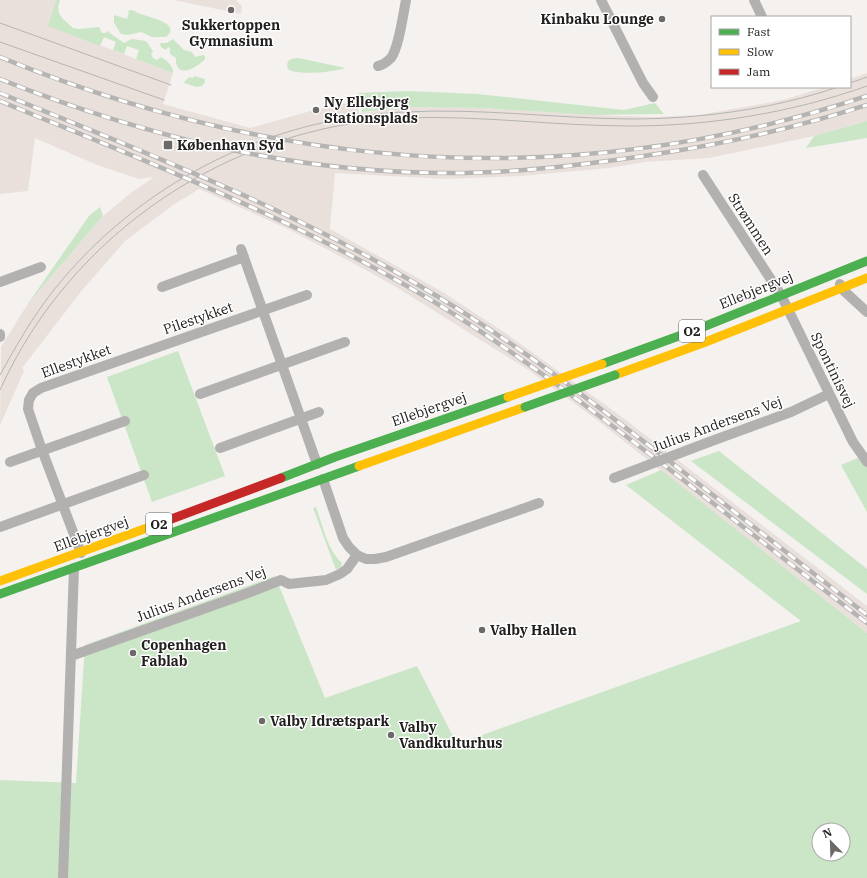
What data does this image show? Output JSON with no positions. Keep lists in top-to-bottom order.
{
  "streets": {
    "main road": ["Ellebjergvej", "O2"],
    "street": [
      "Strømmen",
      "Pilestykket",
      "Ellestykket",
      "Spontinisvej",
      "Julius Andersens Vej"
    ]
  },
  "crossings": [
    ["Strømmen", "Ellebjergvej"],
    ["Strømmen", "Spontinisvej"],
    ["Ellebjergvej", "Ellestykket"],
    ["Ellebjergvej", "Spontinisvej"],
    ["Pilestykket", "Ellestykket"],
    ["Spontinisvej", "Julius Andersens Vej"]
  ],
  "places": {
    "other": [
      "Sukkertoppen Gymnasium",
      "Kinbaku Lounge",
      "Ny Ellebjerg Stationsplads",
      "Valby Hallen",
      "Copenhagen Fablab",
      "Valby Idrætspark",
      "Valby Vandkulturhus"
    ],
    "transit": ["København Syd"]
  },
  "legend": ["Fast", "Slow", "Jam"],
  "north": "top left"
}
